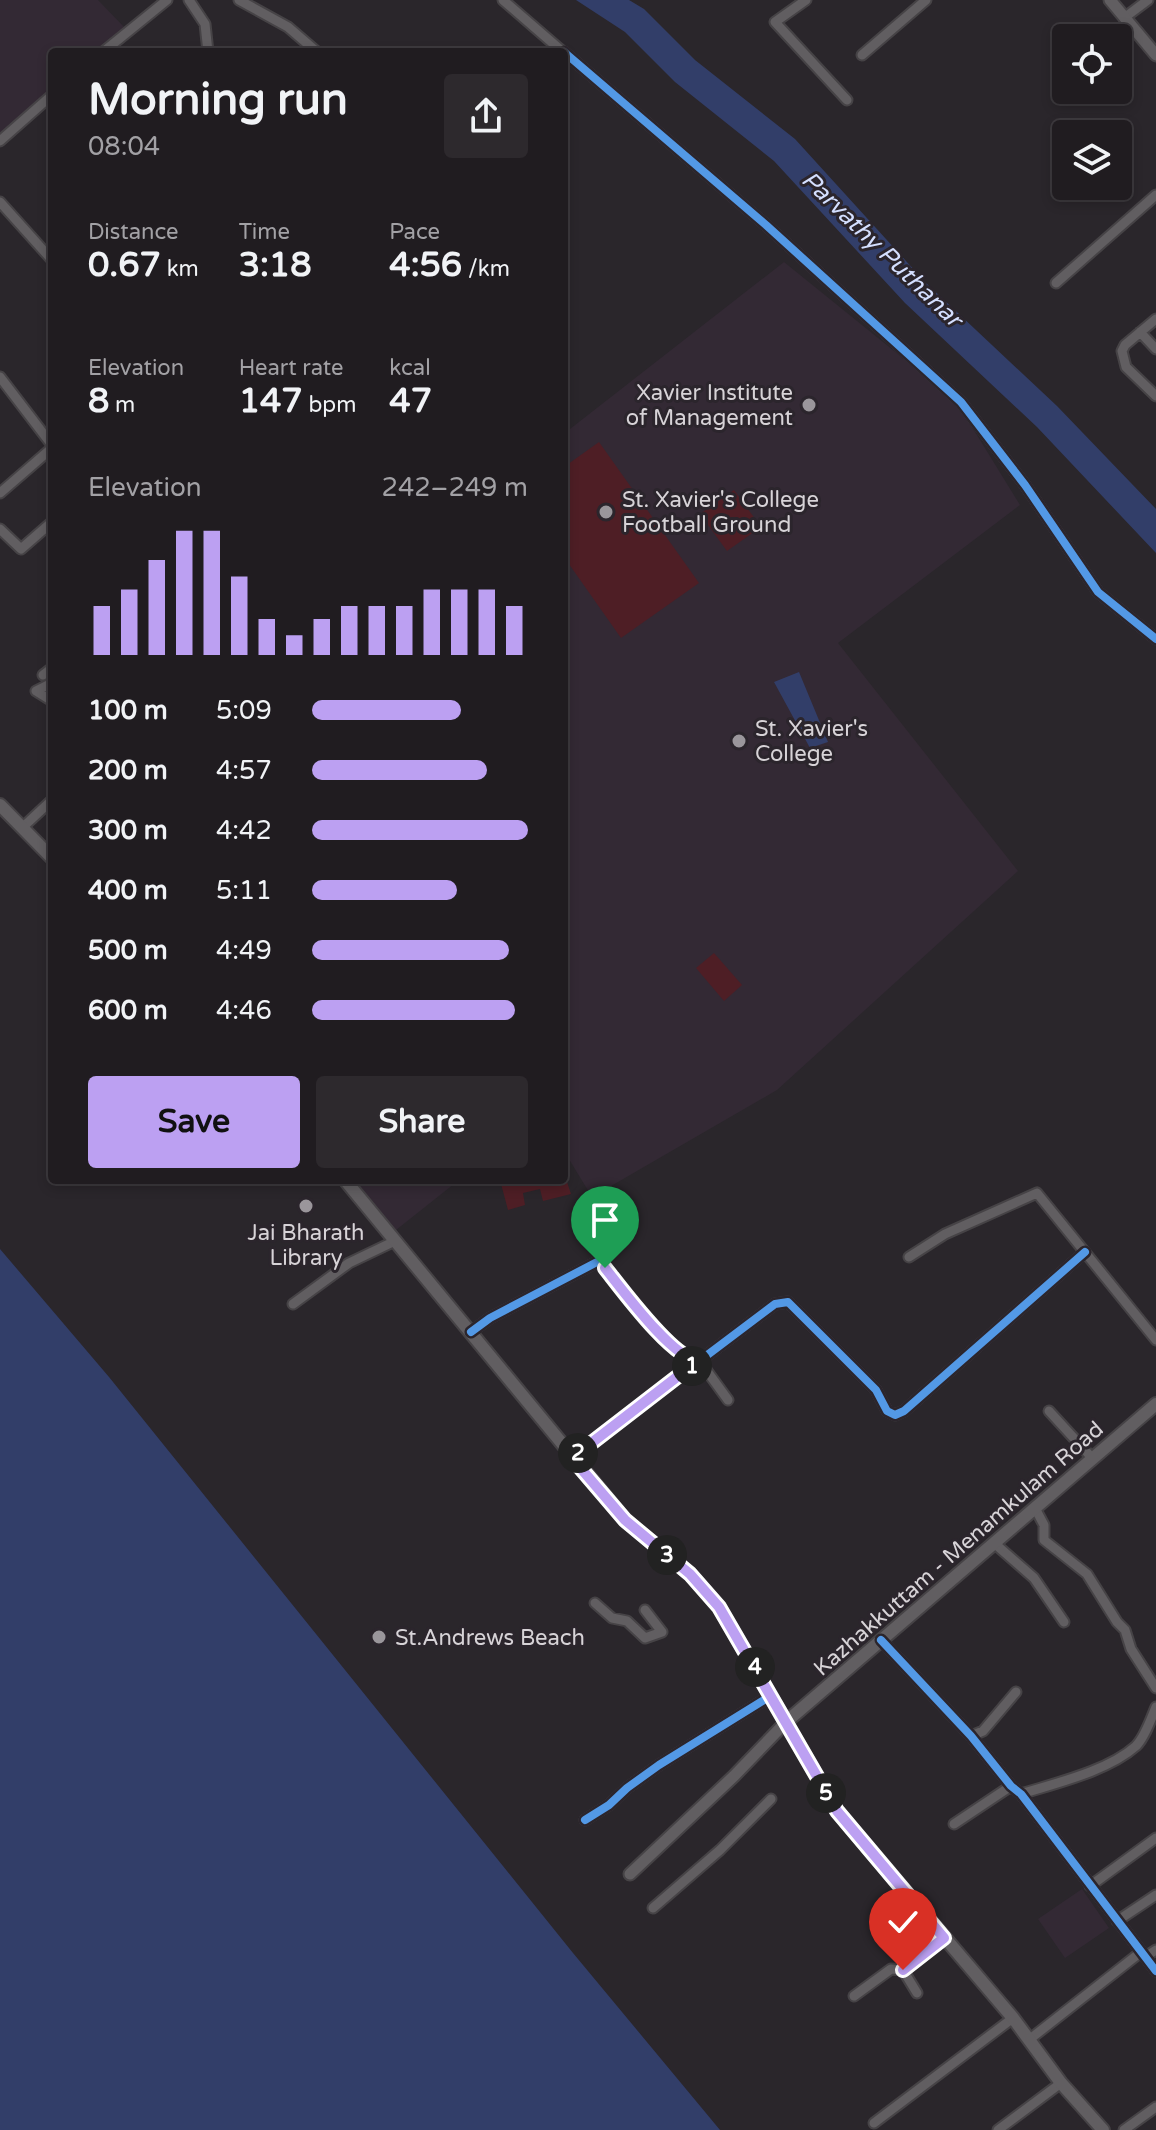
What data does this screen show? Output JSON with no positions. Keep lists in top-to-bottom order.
{
  "streets": {
    "main road": ["Kazhakkuttam - Menamkulam Road"]
  },
  "water": ["Parvathy Puthanar"],
  "places": [
    "Xavier Institute of Management",
    "St. Xavier's College Football Ground",
    "St. Xavier's College",
    "Jai Bharath Library",
    "St.Andrews Beach"
  ],
  "page": {
    "heading": ["Morning run", "08:04"],
    "stats": [
      ["Distance", "0.67 km"],
      ["Time", "3:18"],
      ["Pace", "4:56 /km"],
      ["Elevation", "8 m"],
      ["Heart rate", "147 bpm"],
      ["kcal", "47"]
    ],
    "chart": ["Elevation", "242–249 m"],
    "list": [
      {
        "name": "100 m",
        "note": "5:09"
      },
      {
        "name": "200 m",
        "note": "4:57"
      },
      {
        "name": "300 m",
        "note": "4:42"
      },
      {
        "name": "400 m",
        "note": "5:11"
      },
      {
        "name": "500 m",
        "note": "4:49"
      },
      {
        "name": "600 m",
        "note": "4:46"
      }
    ],
    "buttons": ["Save", "Share"],
    "pins": [
      "1",
      "2",
      "3",
      "4",
      "5"
    ]
  }
}
